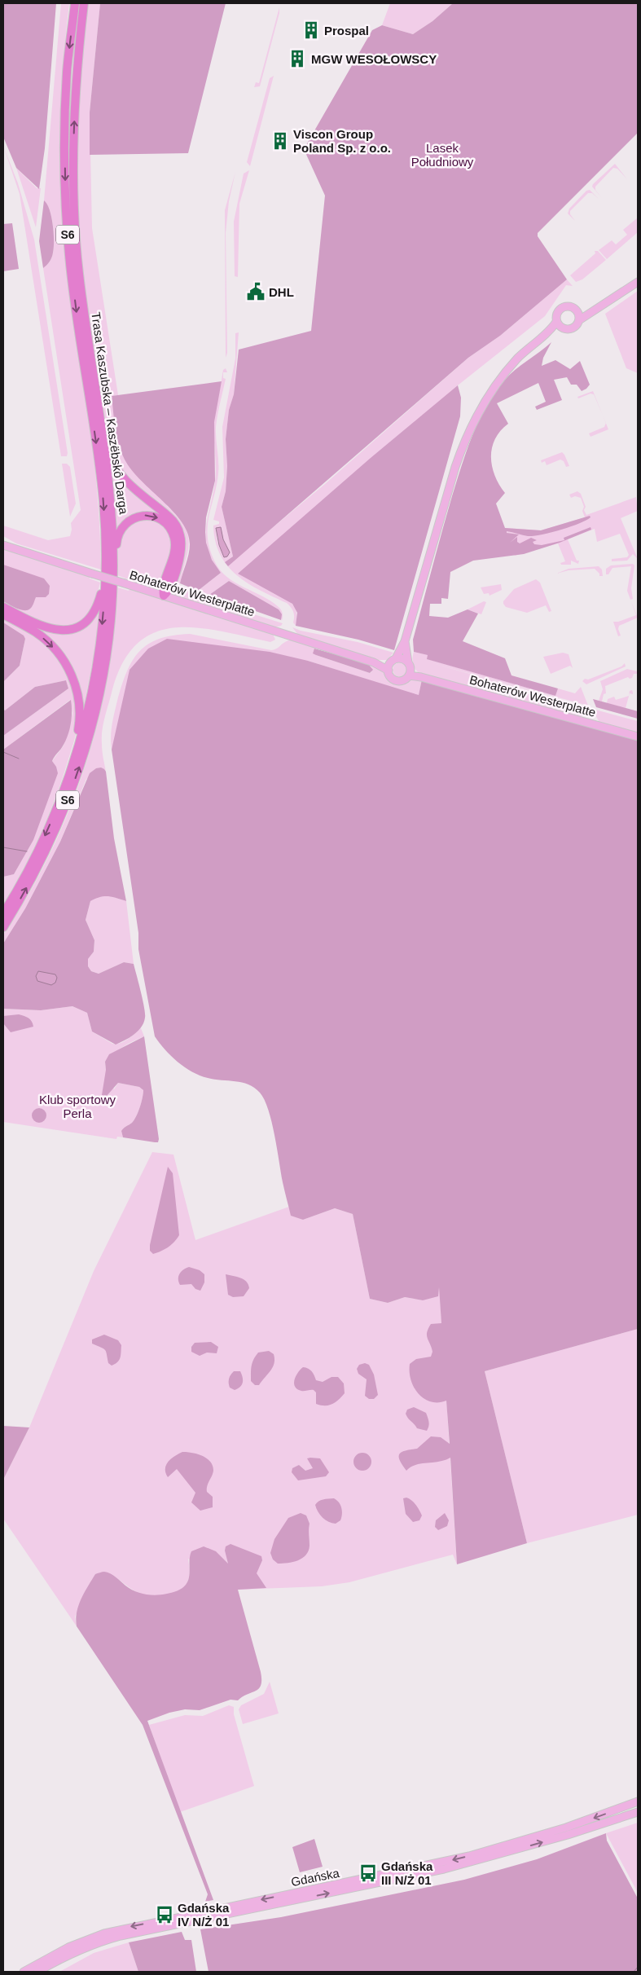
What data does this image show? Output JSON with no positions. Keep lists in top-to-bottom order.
{
  "streets": {
    "highway": ["S6", "Trasa Kaszubska – Kaszëbskô Darga"],
    "main road": ["Bohaterów Westerplatte", "Gdańska"]
  },
  "parks": ["Lasek Południowy", "Klub sportowy Perla"],
  "places": {
    "building": ["Prospal", "MGW WESOŁOWSCY", "Viscon Group Poland Sp. z o.o."],
    "public building": ["DHL"],
    "bus stop": ["Gdańska III N/Ż 01", "Gdańska IV N/Ż 01"]
  }
}
